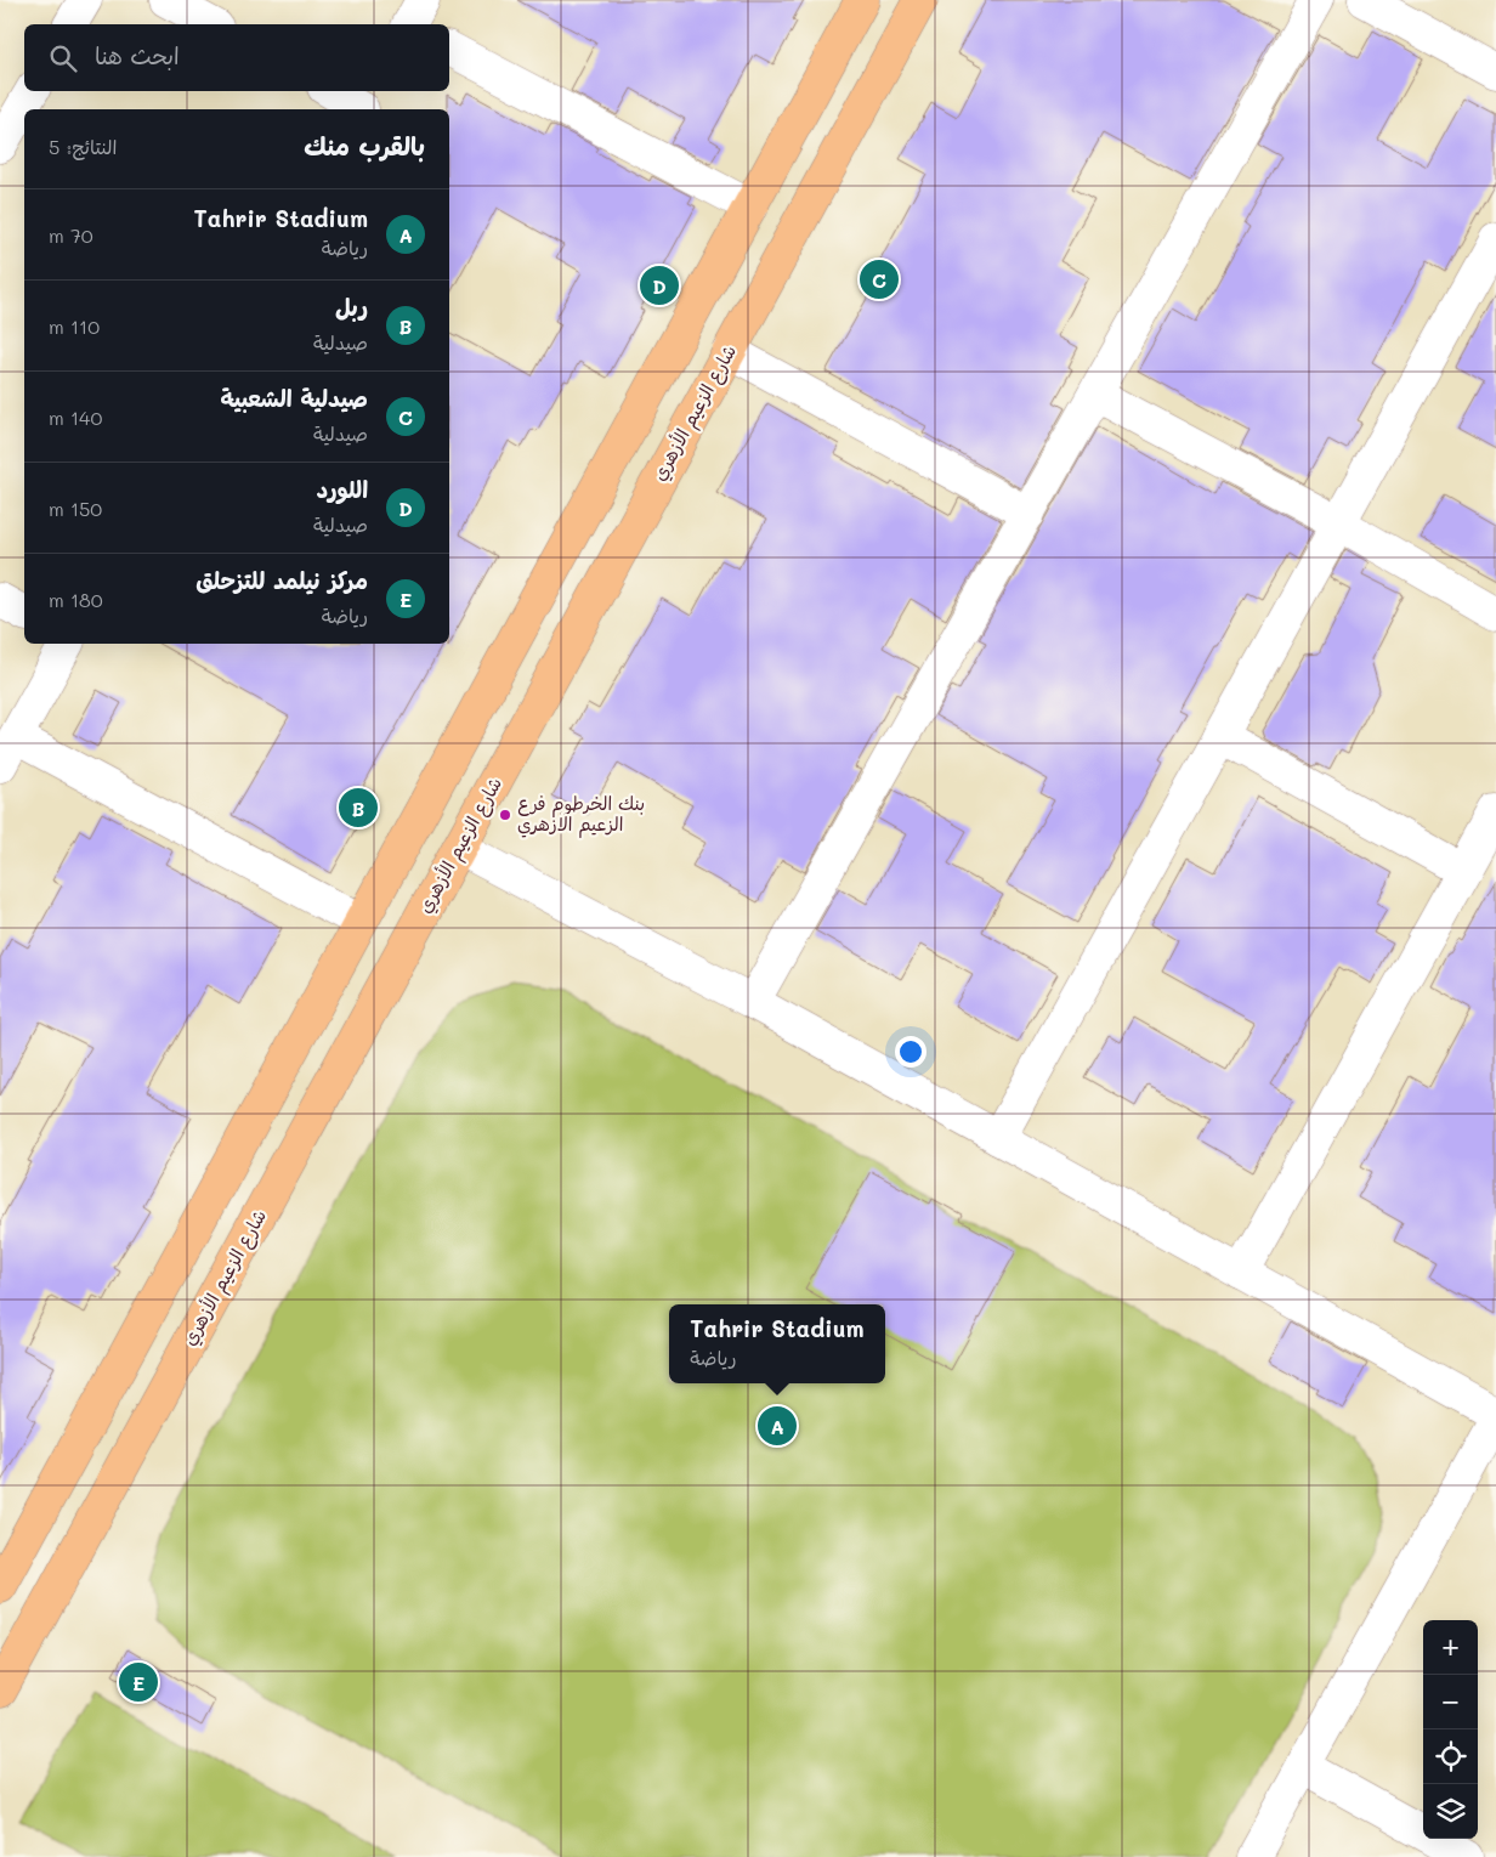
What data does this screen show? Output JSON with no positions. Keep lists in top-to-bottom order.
{
  "streets": {
    "main road": ["شارع الزعيم الأزهري"]
  },
  "places": ["بنك الخرطوم فرع الزعيم الازهري"],
  "page": {
    "search": "ابحث هنا",
    "heading": ["بالقرب منك", "النتائج: 5"],
    "list": [
      {
        "mark": "A",
        "name": "Tahrir Stadium",
        "note": "رياضة",
        "value": "70 m"
      },
      {
        "mark": "B",
        "name": "ربل",
        "note": "صيدلية",
        "value": "110 m"
      },
      {
        "mark": "C",
        "name": "صيدلية الشعبية",
        "note": "صيدلية",
        "value": "140 m"
      },
      {
        "mark": "D",
        "name": "اللورد",
        "note": "صيدلية",
        "value": "150 m"
      },
      {
        "mark": "E",
        "name": "مركز نيلمد للتزحلق",
        "note": "رياضة",
        "value": "180 m"
      }
    ],
    "pins": [
      "C",
      "D",
      "B",
      "A",
      "E"
    ],
    "popup": ["Tahrir Stadium", "رياضة"],
    "map_buttons": ["+", "−"]
  }
}
